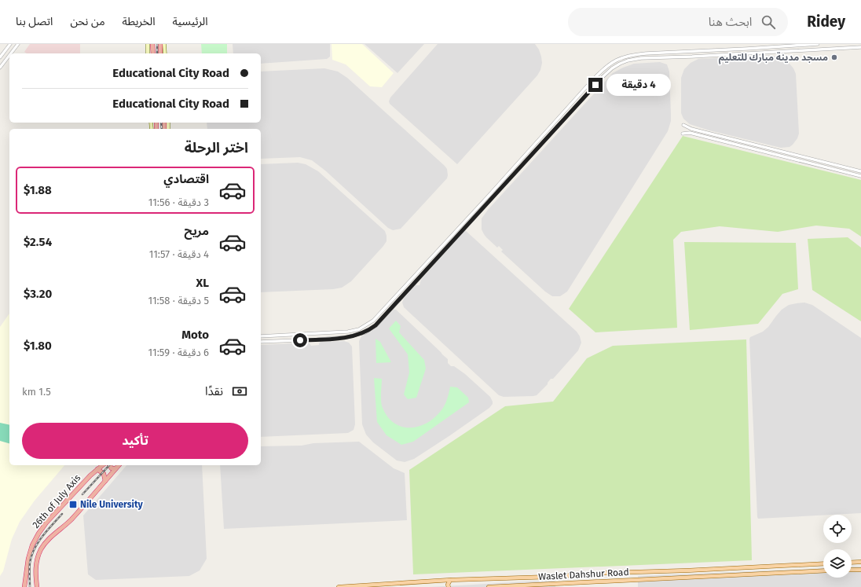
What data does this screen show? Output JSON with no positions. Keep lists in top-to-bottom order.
{
  "streets": {
    "highway": ["26th of July Axis"],
    "main road": ["Waslet Dahshur Road"]
  },
  "places": {
    "other": ["مسجد مدينة مبارك للتعليم"],
    "transit": ["Nile University"]
  },
  "page": {
    "header": "Ridey",
    "search": "ابحث هنا",
    "nav": [
      "الرئيسية",
      "الخريطة",
      "من نحن",
      "اتصل بنا"
    ],
    "banner": ["Educational City Road", "Educational City Road"],
    "bubble": "4 دقيقة",
    "heading": "اختر الرحلة",
    "list": [
      {
        "name": "اقتصادي",
        "note": "3 دقيقة · 11:56",
        "value": "$1.88"
      },
      {
        "name": "مريح",
        "note": "4 دقيقة · 11:57",
        "value": "$2.54"
      },
      {
        "name": "XL",
        "note": "5 دقيقة · 11:58",
        "value": "$3.20"
      },
      {
        "name": "Moto",
        "note": "6 دقيقة · 11:59",
        "value": "$1.80"
      }
    ],
    "pay": ["نقدًا", "1.5 km"],
    "buttons": "تأكيد"
  }
}
